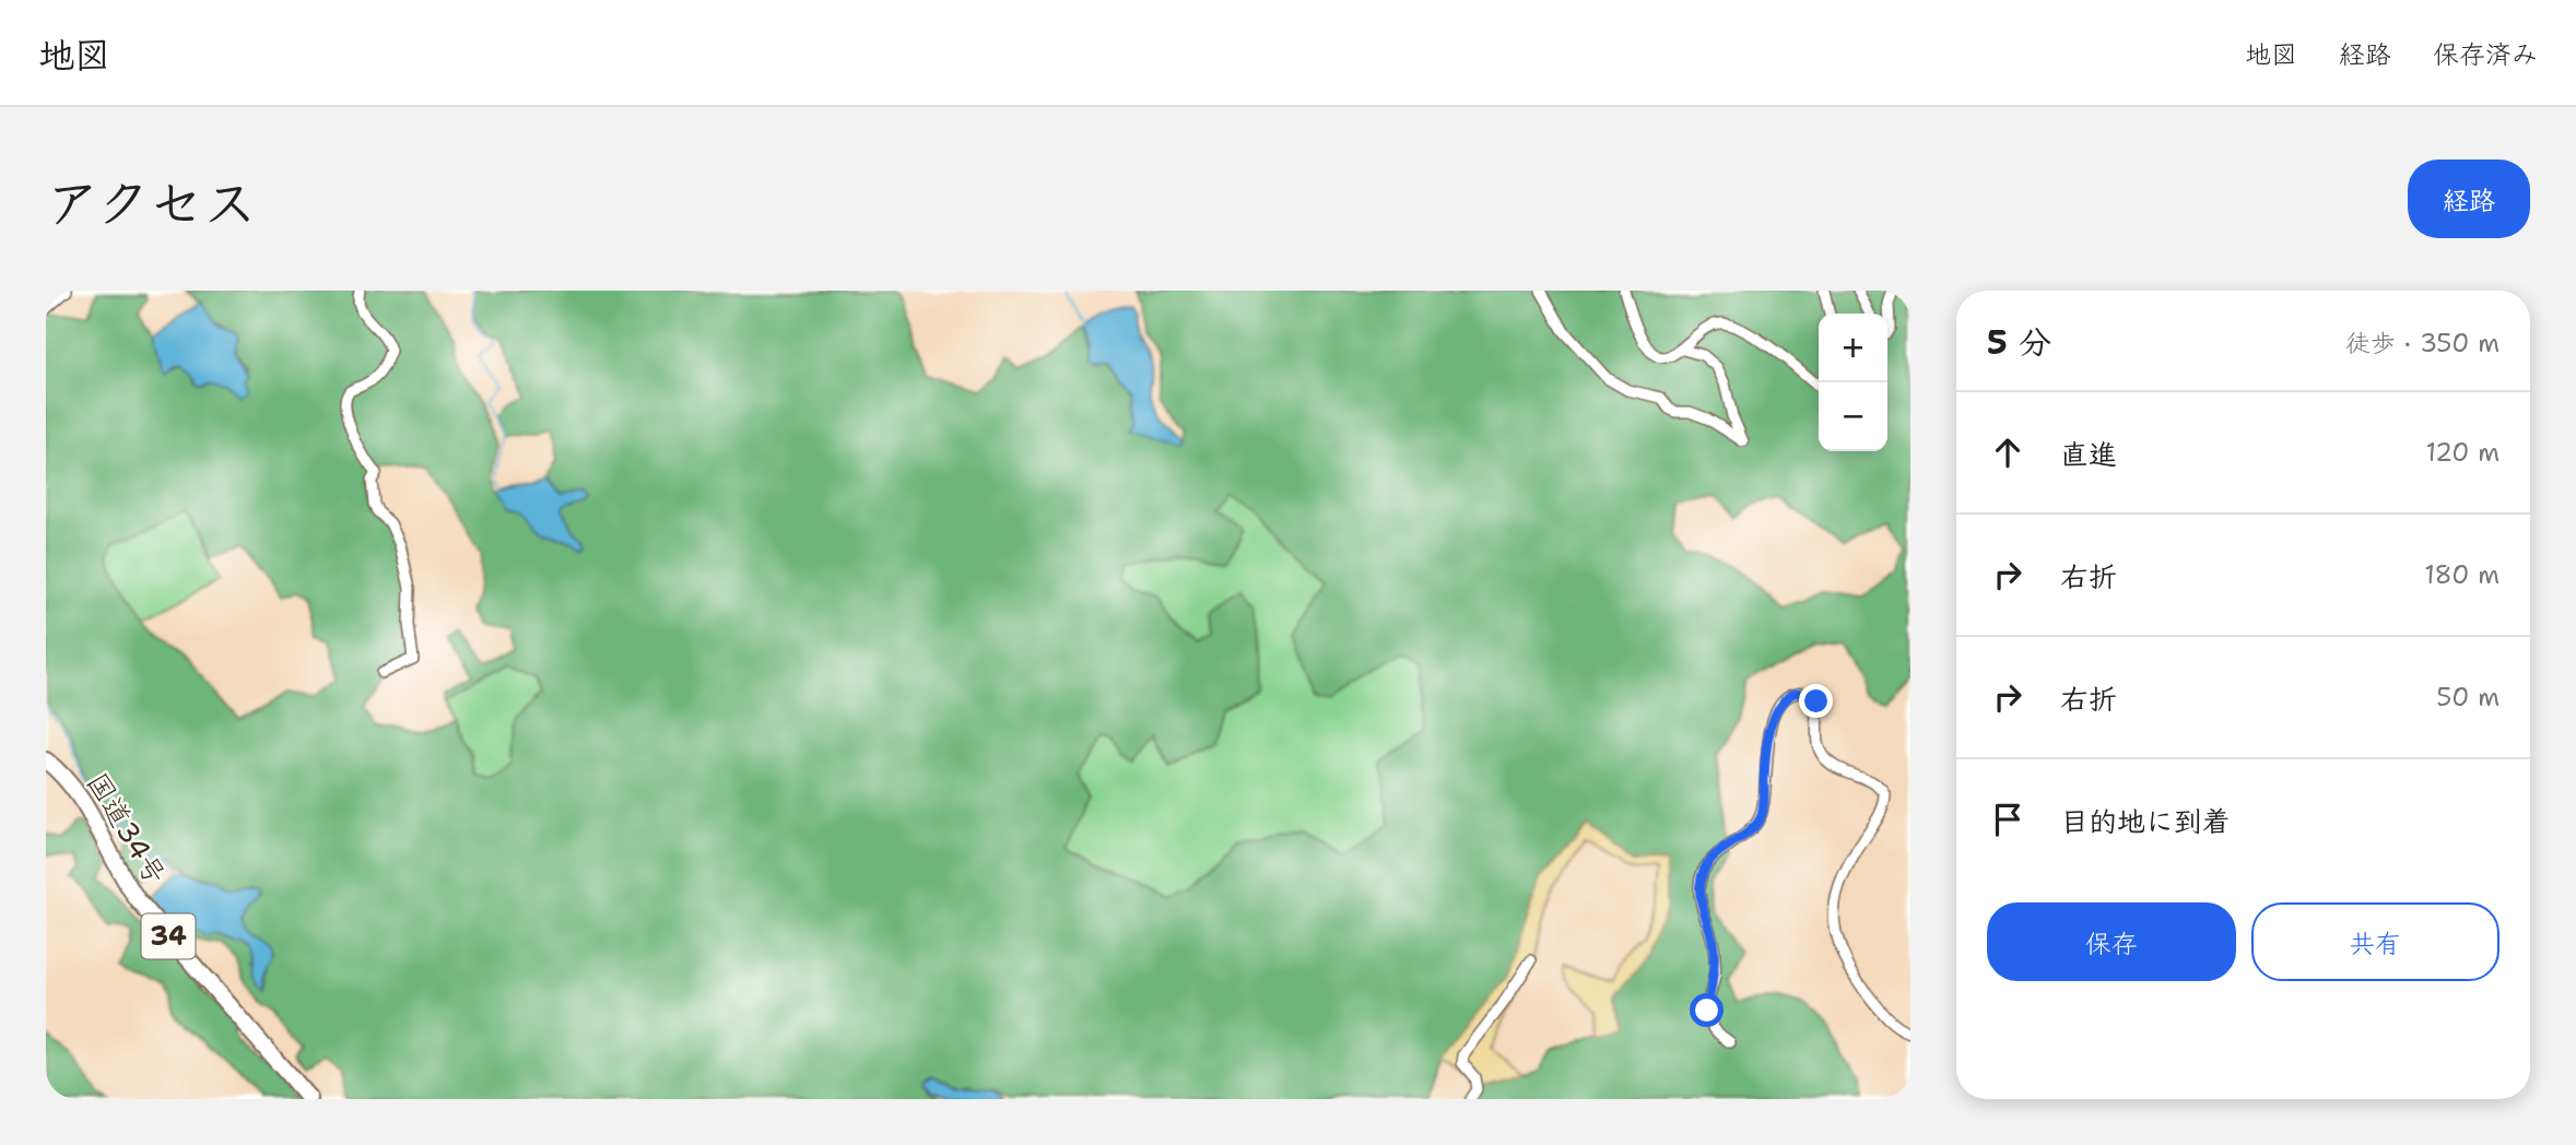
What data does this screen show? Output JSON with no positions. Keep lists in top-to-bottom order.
{
  "streets": {
    "highway": ["国道34号", "34"]
  },
  "page": {
    "header": "地図",
    "nav": ["地図", "経路", "保存済み"],
    "title": "アクセス",
    "buttons": [
      "経路",
      ["保存", "共有"]
    ],
    "heading": ["5 分", "徒歩 · 350 m"],
    "map_buttons": ["+", "−"],
    "list": [
      ["直進", "120 m"],
      ["右折", "180 m"],
      ["右折", "50 m"],
      "目的地に到着"
    ]
  }
}
